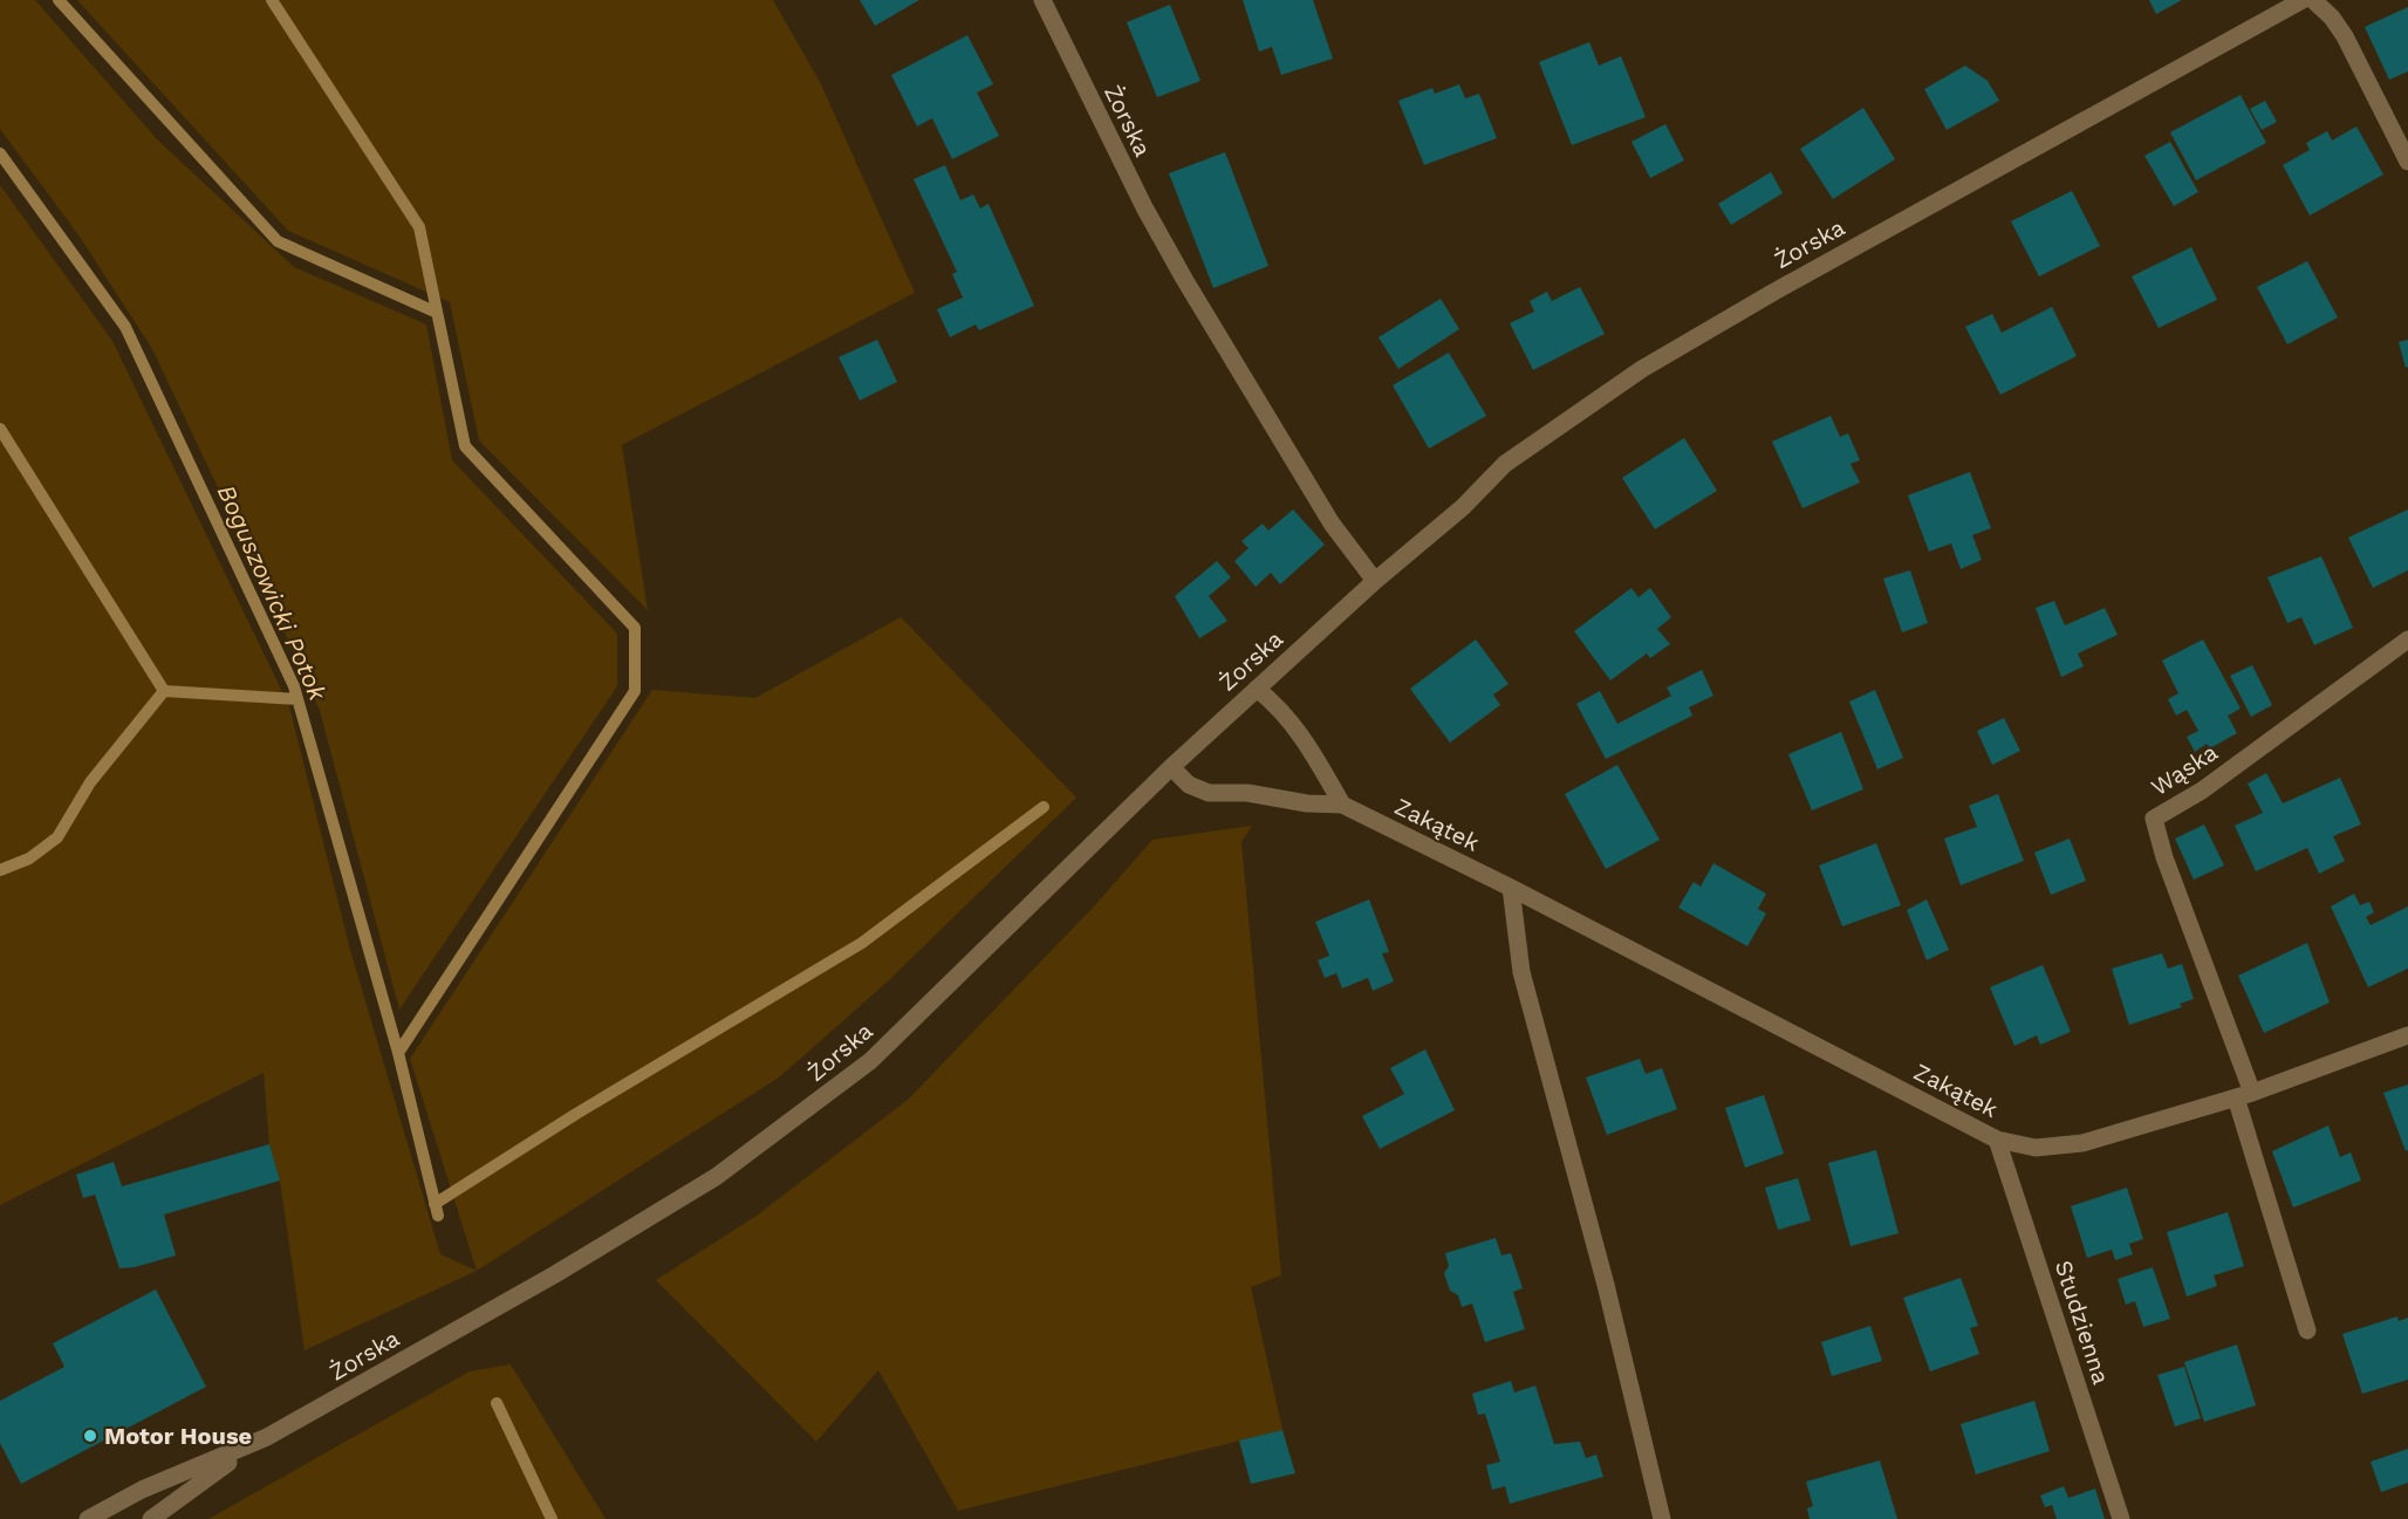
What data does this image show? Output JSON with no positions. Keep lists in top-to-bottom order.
{
  "streets": {
    "street": [
      "Żorska",
      "Wąska",
      "Zakątek",
      "Studzienna"
    ]
  },
  "crossings": [
    ["Żorska", "Zakątek"],
    ["Wąska", "Zakątek"],
    ["Zakątek", "Studzienna"]
  ],
  "water": ["Boguszowicki Potok"],
  "places": ["Motor House"]
}
